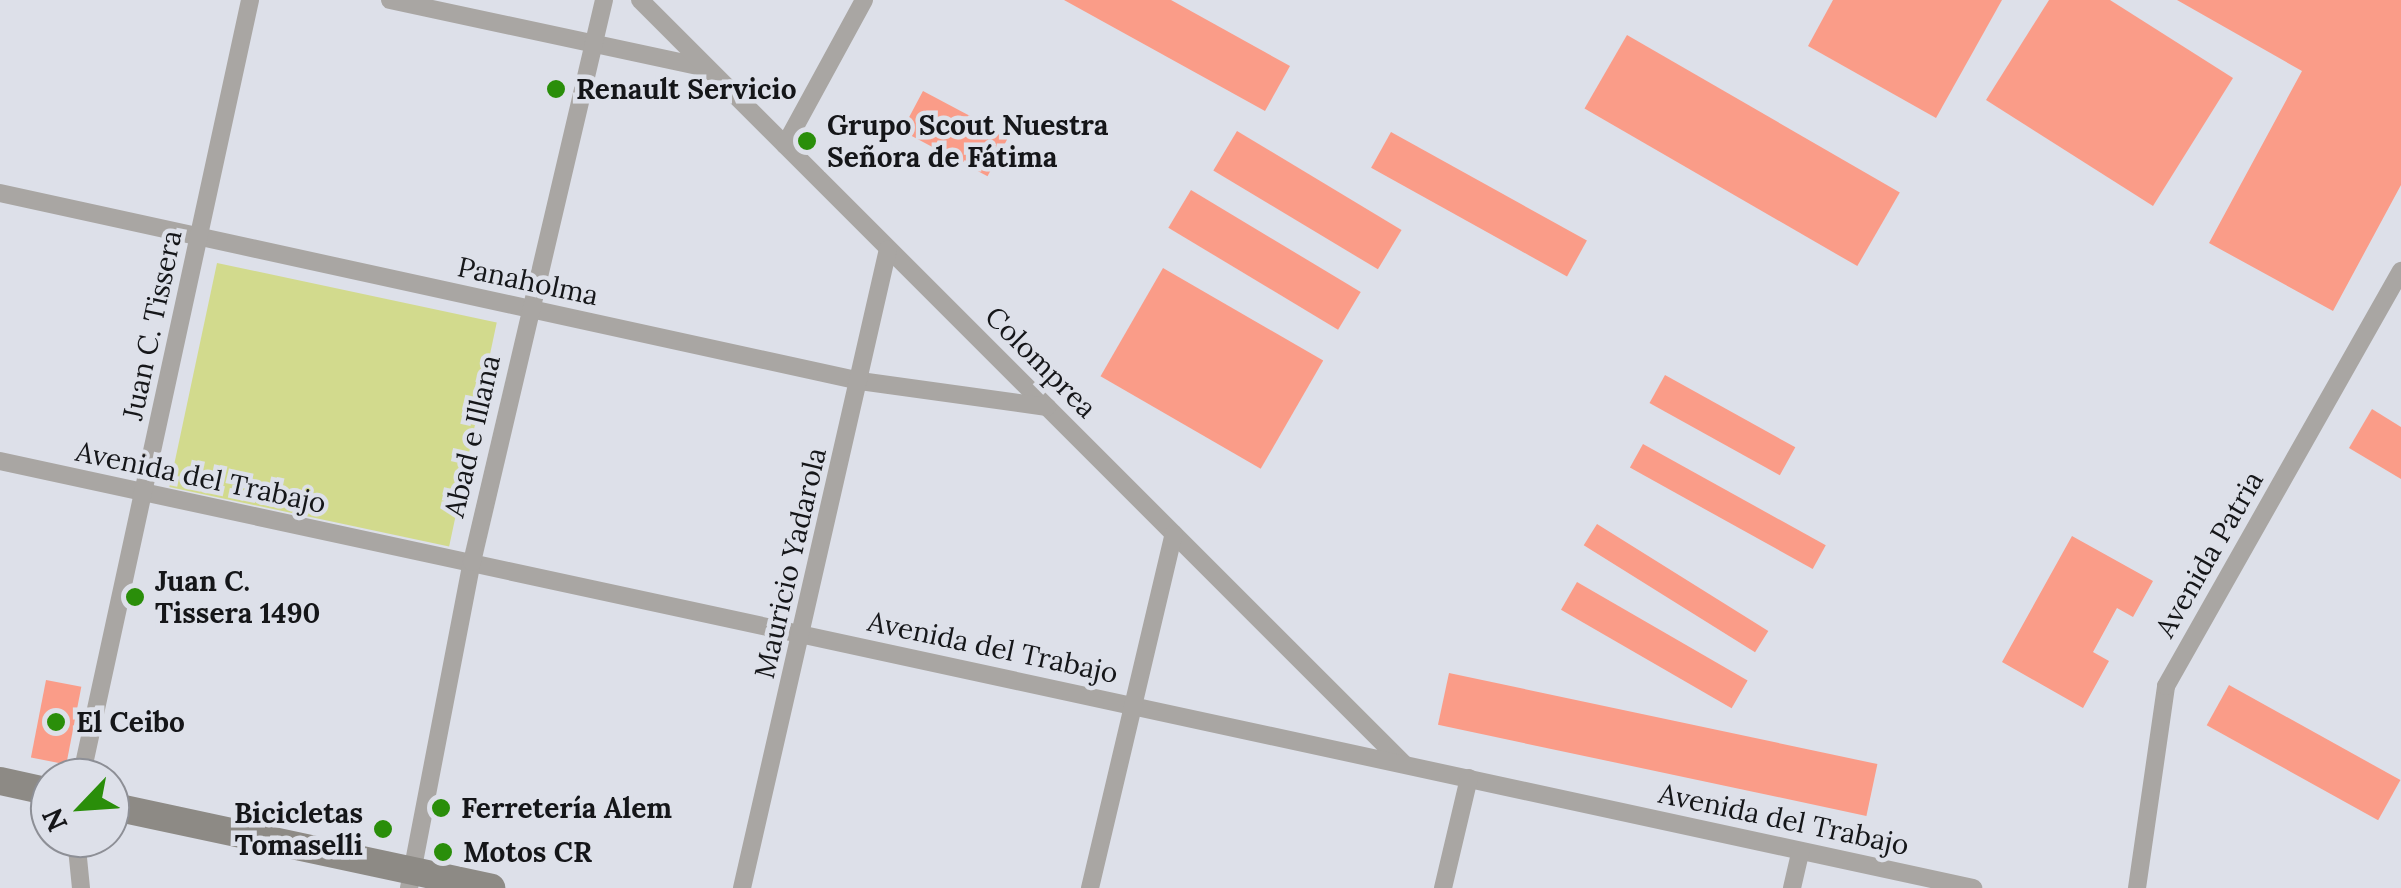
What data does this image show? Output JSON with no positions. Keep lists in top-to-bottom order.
{
  "streets": {
    "street": [
      "Panaholma",
      "Juan C. Tissera",
      "Colomprea",
      "Abad e Illana",
      "Avenida del Trabajo",
      "Avenida Patria",
      "Mauricio Yadarola"
    ]
  },
  "crossings": [
    ["Panaholma", "Juan C. Tissera"],
    ["Panaholma", "Colomprea"],
    ["Panaholma", "Abad e Illana"],
    ["Panaholma", "Mauricio Yadarola"],
    ["Juan C. Tissera", "Avenida del Trabajo"],
    ["Colomprea", "Avenida del Trabajo"],
    ["Colomprea", "Mauricio Yadarola"],
    ["Abad e Illana", "Avenida del Trabajo"],
    ["Avenida del Trabajo", "Mauricio Yadarola"]
  ],
  "places": [
    "Renault Servicio",
    "Grupo Scout Nuestra Señora de Fátima",
    "Juan C. Tissera 1490",
    "El Ceibo",
    "Ferretería Alem",
    "Bicicletas Tomaselli",
    "Motos CR"
  ],
  "north": "bottom left"
}
